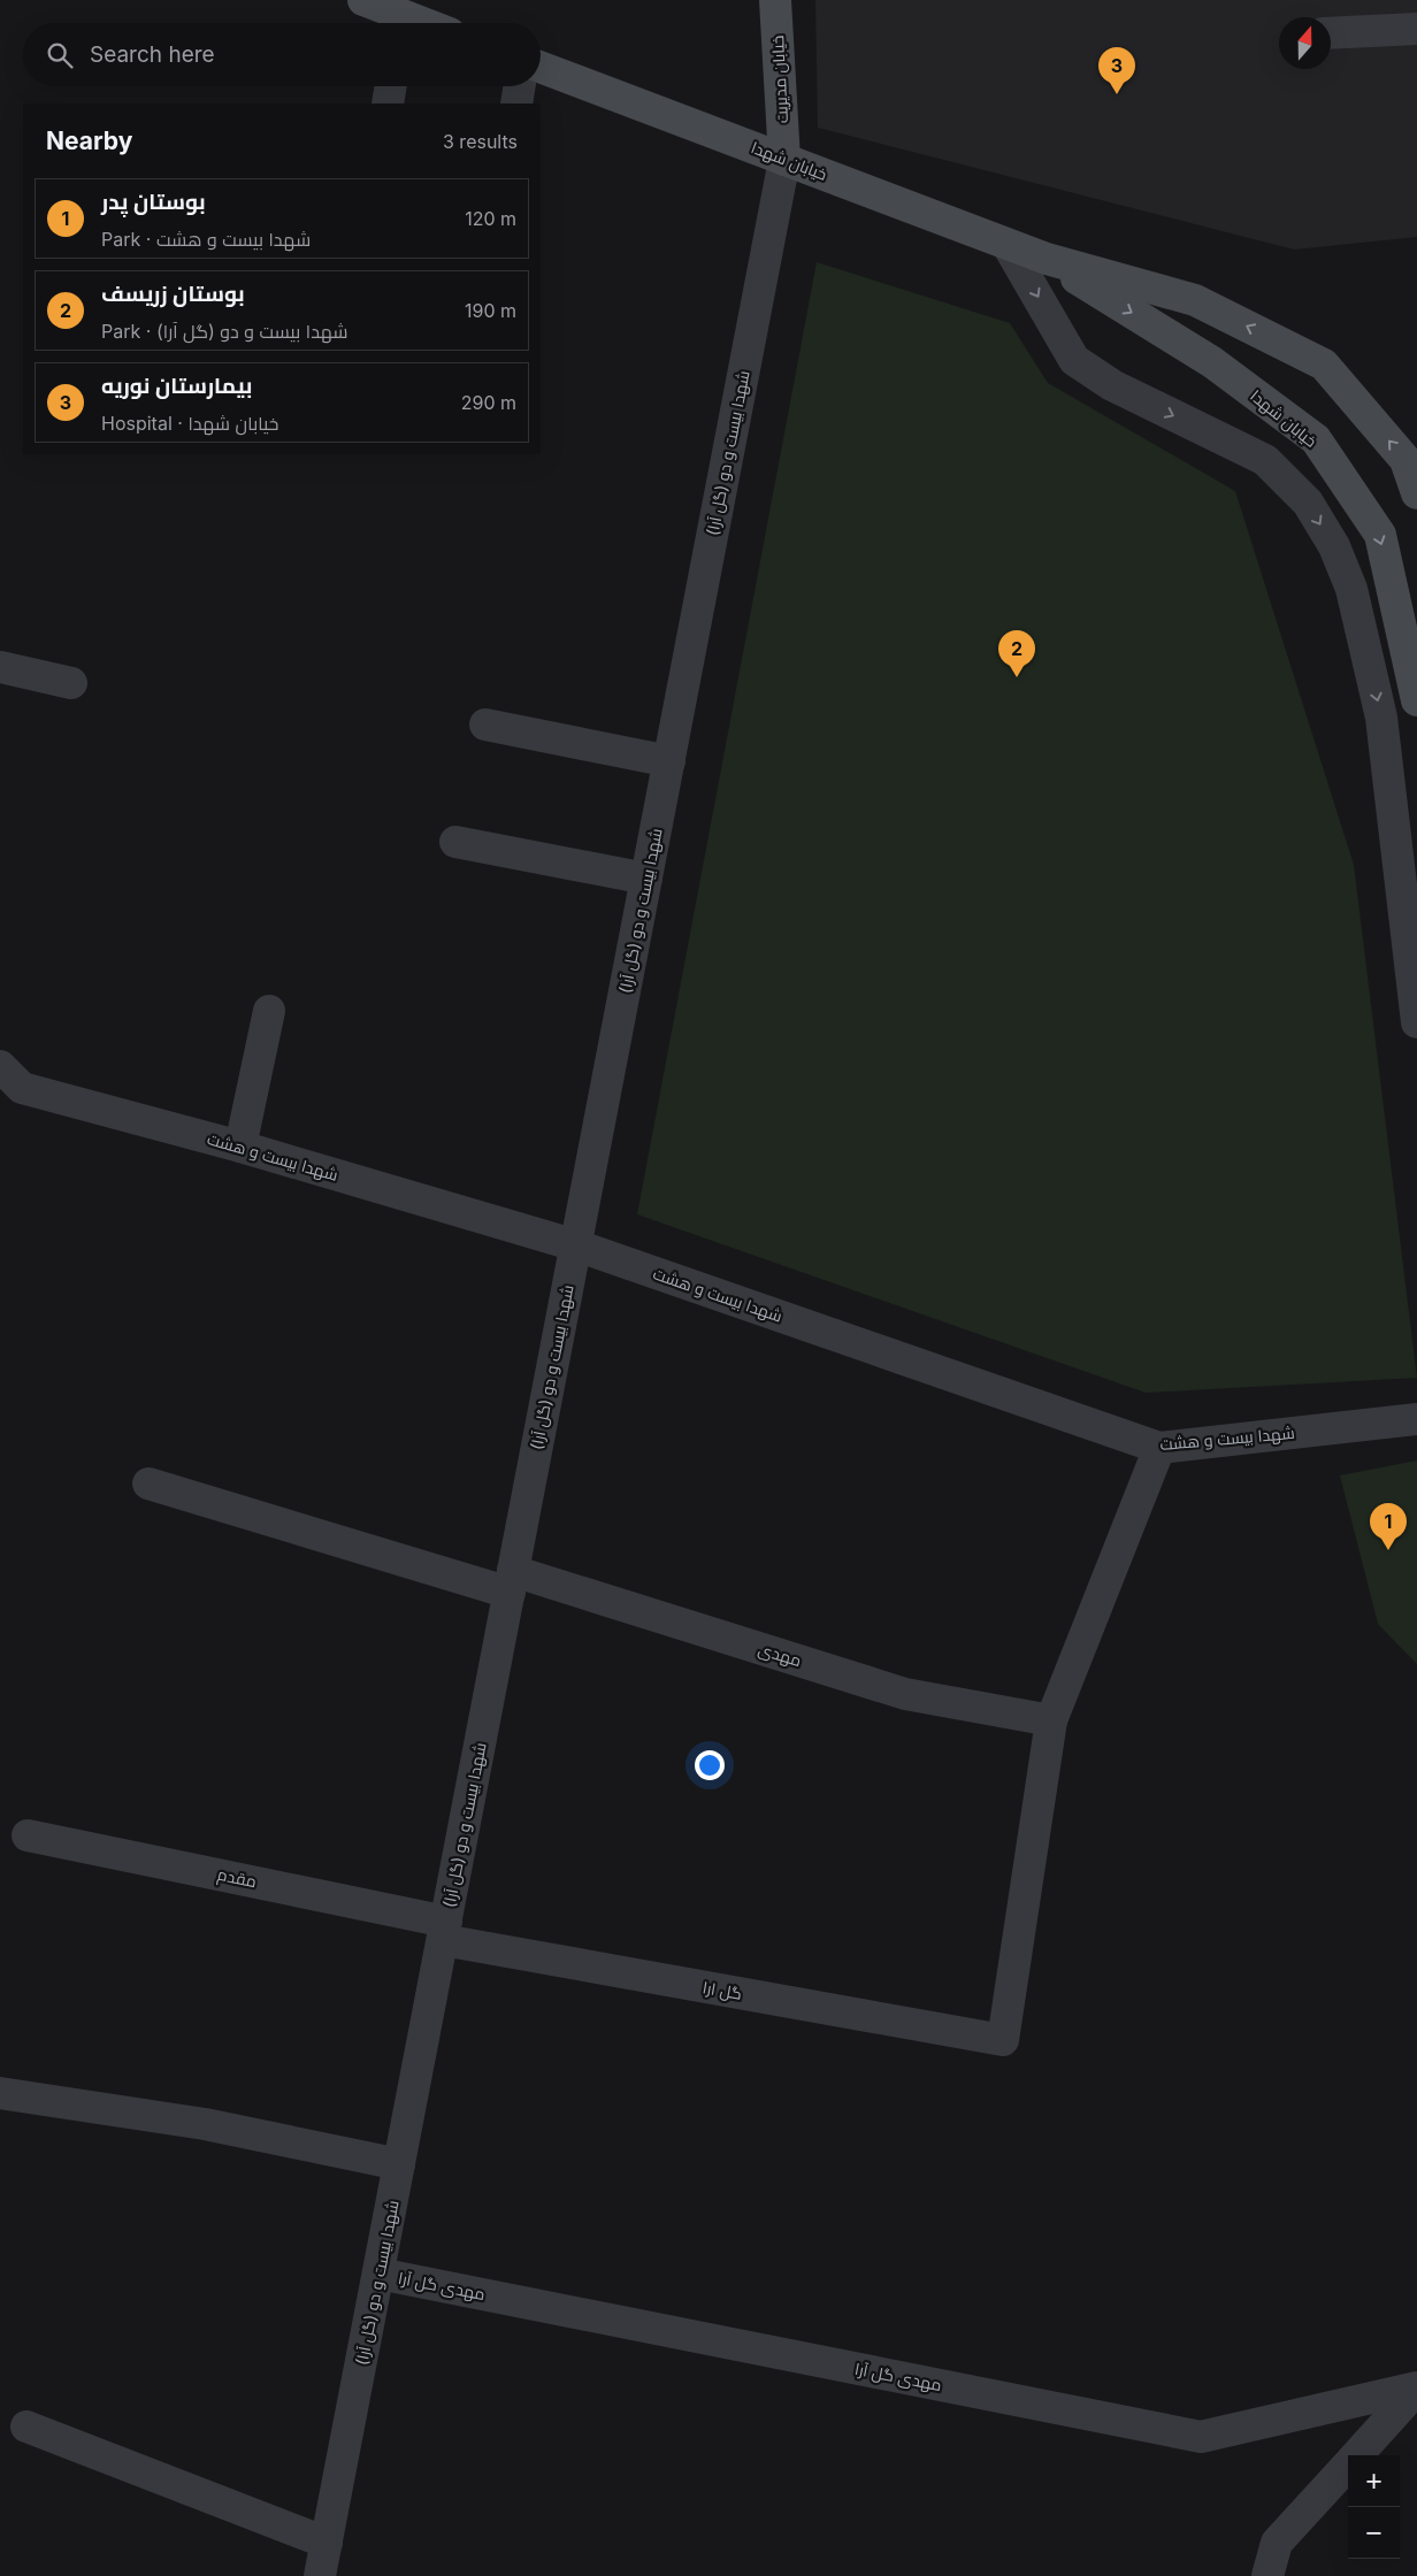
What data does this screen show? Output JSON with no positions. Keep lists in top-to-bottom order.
{
  "streets": {
    "main road": ["خیابان مدیریت", "خیابان شهدا"],
    "street": [
      "شهدا بیست و دو (گل آرا)",
      "شهدا بیست و هشت",
      "مهدی",
      "مقدم",
      "گل ارا",
      "مهدی گل آرا"
    ]
  },
  "crossings": [
    ["خیابان مدیریت", "خیابان شهدا"],
    ["خیابان مدیریت", "شهدا بیست و دو (گل آرا)"],
    ["خیابان شهدا", "شهدا بیست و دو (گل آرا)"],
    ["شهدا بیست و دو (گل آرا)", "شهدا بیست و هشت"],
    ["شهدا بیست و دو (گل آرا)", "مهدی"],
    ["شهدا بیست و دو (گل آرا)", "مقدم"],
    ["شهدا بیست و دو (گل آرا)", "گل ارا"],
    ["شهدا بیست و دو (گل آرا)", "مهدی گل آرا"],
    ["مهدی", "گل ارا"],
    ["مقدم", "گل ارا"]
  ],
  "north": "top",
  "page": {
    "search": "Search here",
    "pins": ["3", "2", "1"],
    "heading": ["Nearby", "3 results"],
    "list": [
      {
        "mark": "1",
        "name": "بوستان پدر",
        "note": "Park · شهدا بیست و هشت",
        "value": "120 m"
      },
      {
        "mark": "2",
        "name": "بوستان زریسف",
        "note": "Park · شهدا بیست و دو (گل آرا)",
        "value": "190 m"
      },
      {
        "mark": "3",
        "name": "بیمارستان نوریه",
        "note": "Hospital · خیابان شهدا",
        "value": "290 m"
      }
    ],
    "map_buttons": ["+", "−"]
  }
}
